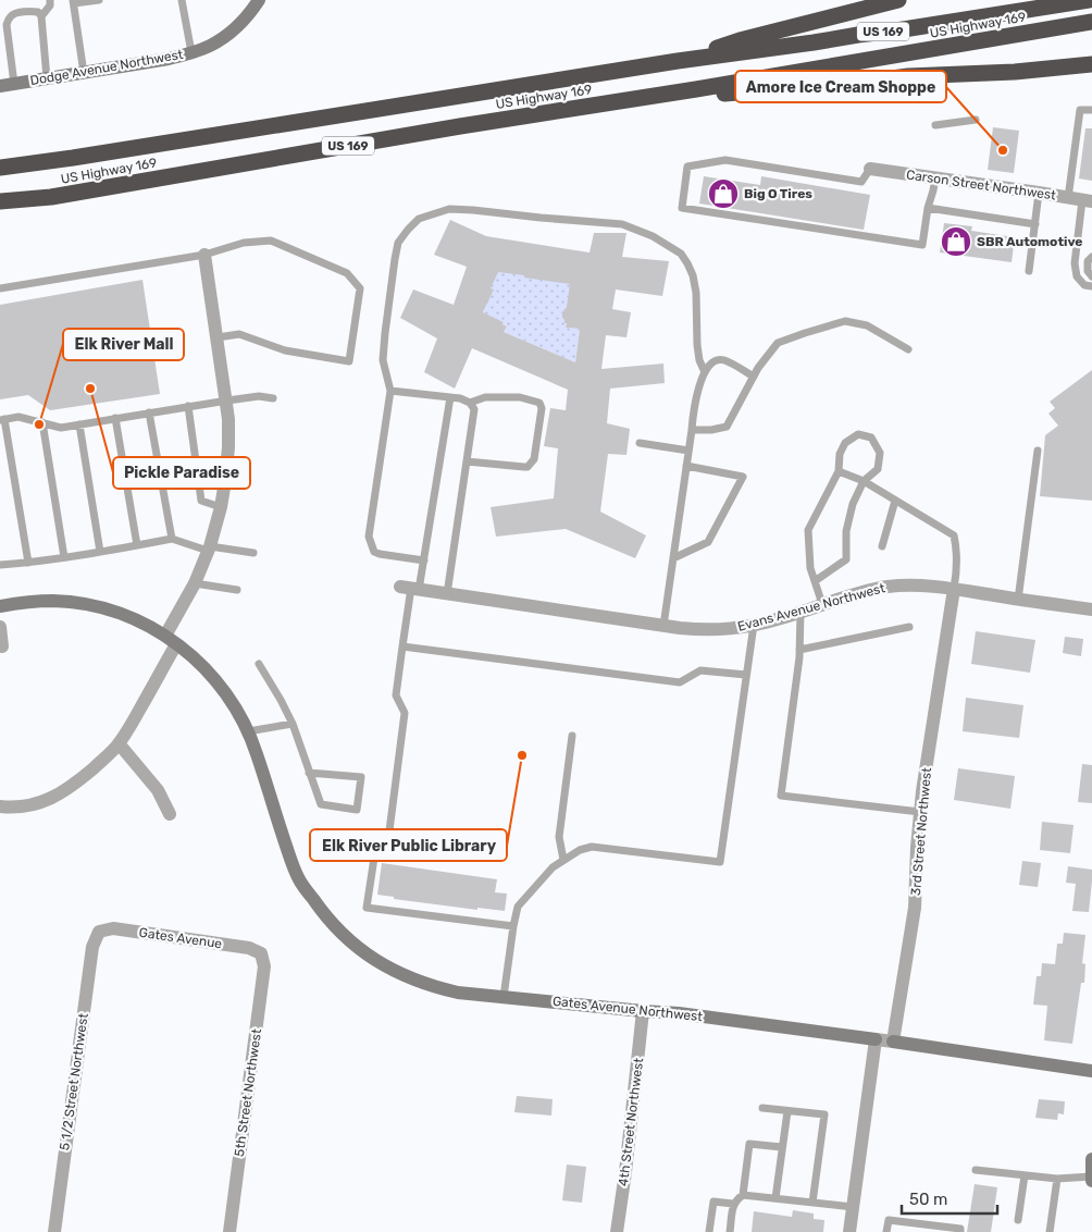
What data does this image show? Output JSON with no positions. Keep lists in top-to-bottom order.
{
  "streets": {
    "highway": ["US Highway 169", "US 169"],
    "street": [
      "Dodge Avenue Northwest",
      "Carson Street Northwest",
      "Evans Avenue Northwest",
      "3rd Street Northwest",
      "Gates Avenue",
      "Gates Avenue Northwest",
      "5 1/2 Street Northwest",
      "5th Street Northwest",
      "4th Street Northwest"
    ]
  },
  "crossings": [
    ["Evans Avenue Northwest", "3rd Street Northwest"],
    ["Gates Avenue", "5 1/2 Street Northwest"],
    ["Gates Avenue", "5th Street Northwest"],
    ["Gates Avenue Northwest", "4th Street Northwest"]
  ],
  "places": {
    "other": [
      "Amore Ice Cream Shoppe",
      "Pickle Paradise",
      "Elk River Mall",
      "Elk River Public Library"
    ],
    "shop": ["Big O Tires", "SBR Automotive"]
  },
  "scale_bar": "50 m"
}
